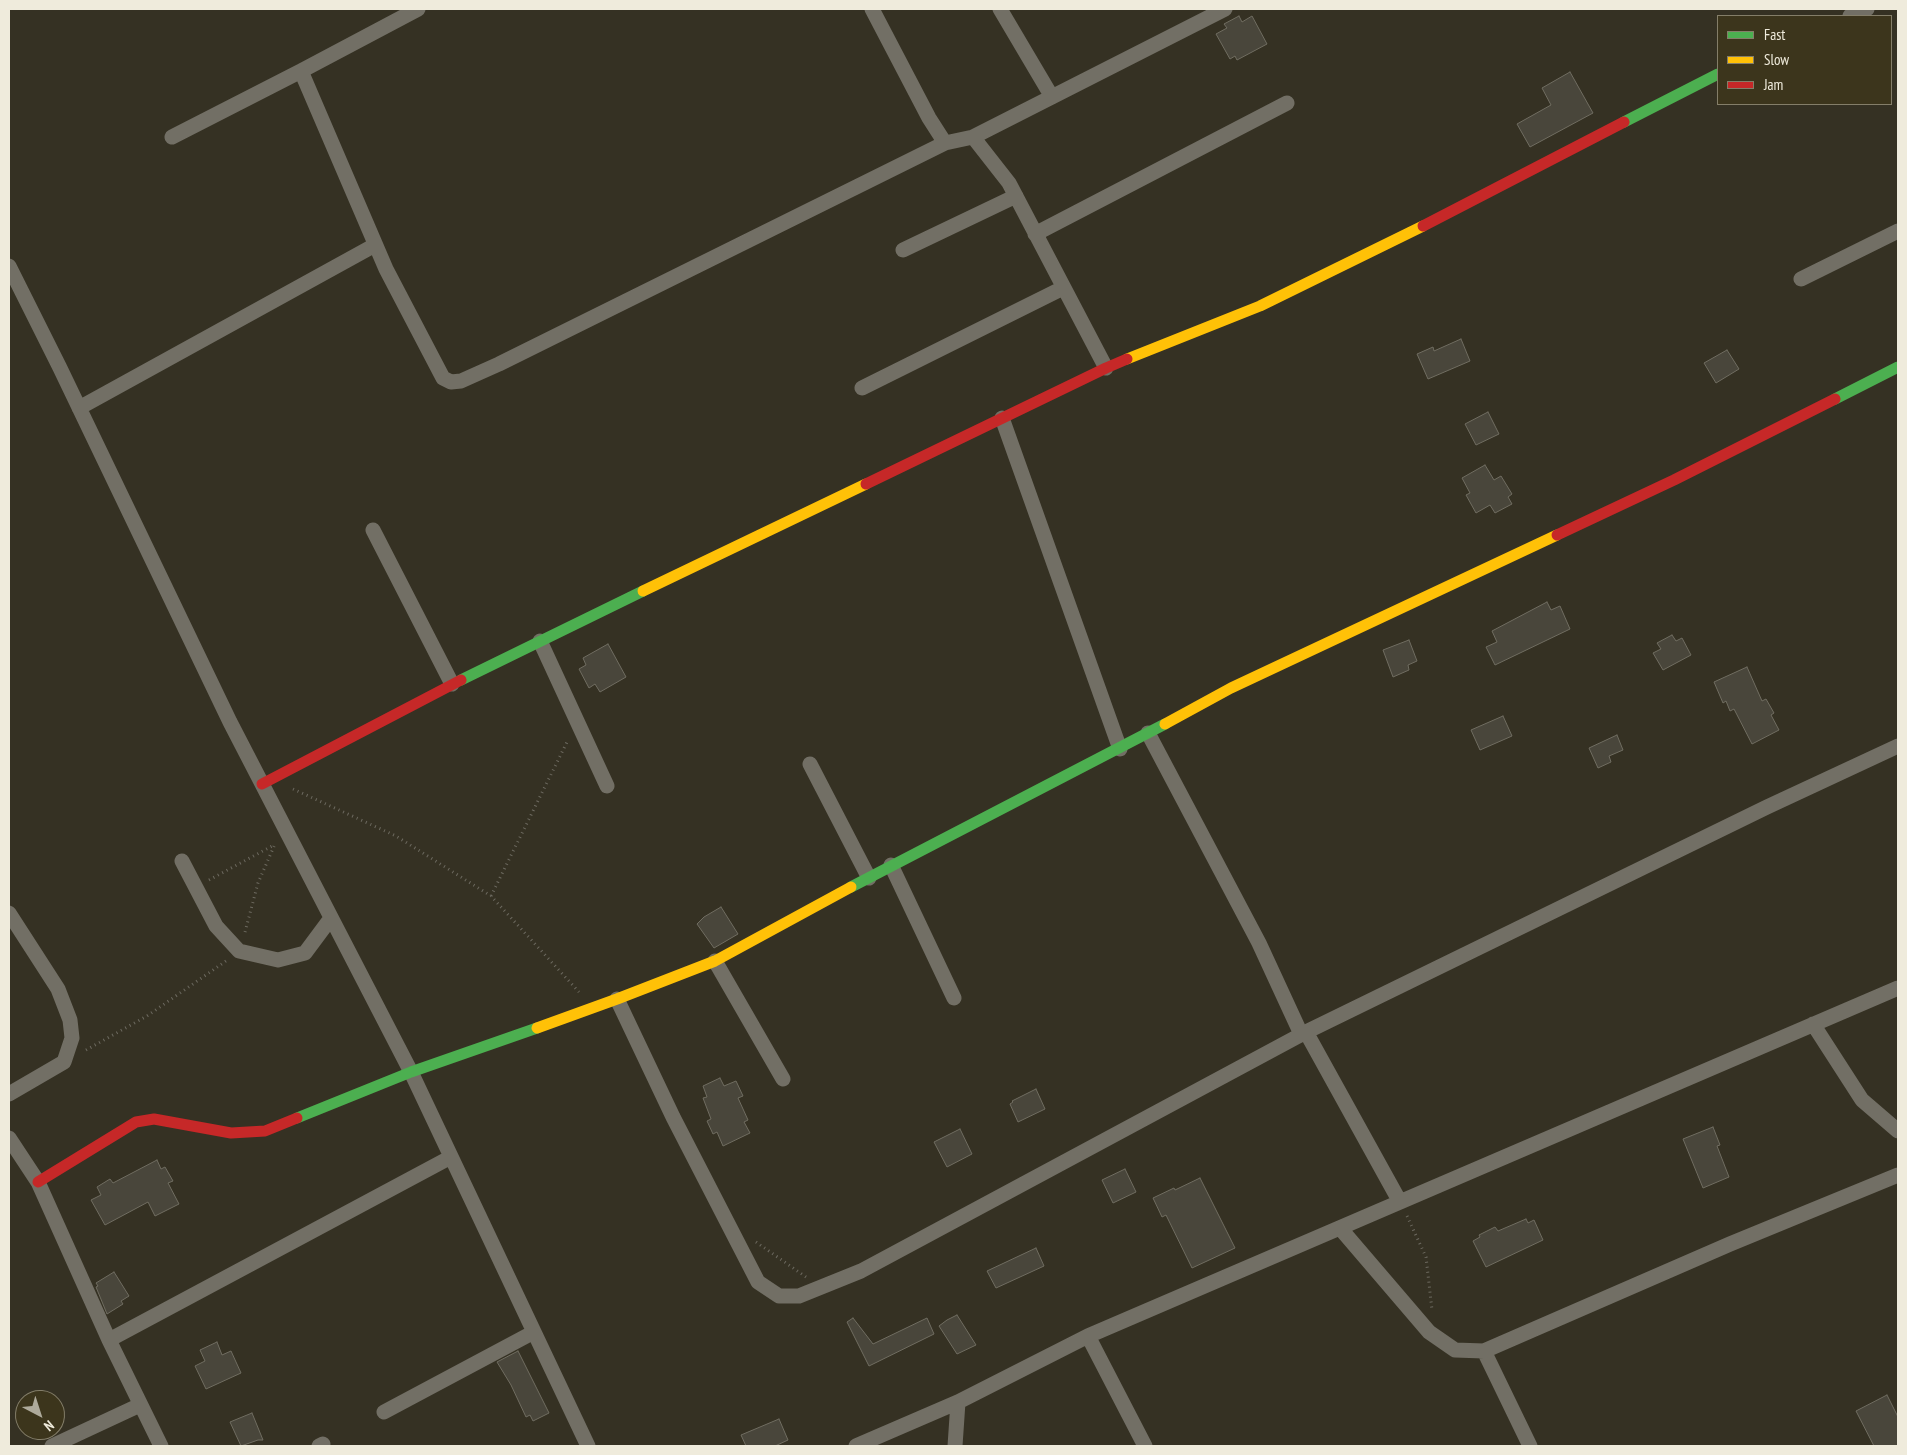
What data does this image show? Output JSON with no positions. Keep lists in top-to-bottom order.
{
  "legend": ["Fast", "Slow", "Jam"],
  "north": "bottom right"
}
